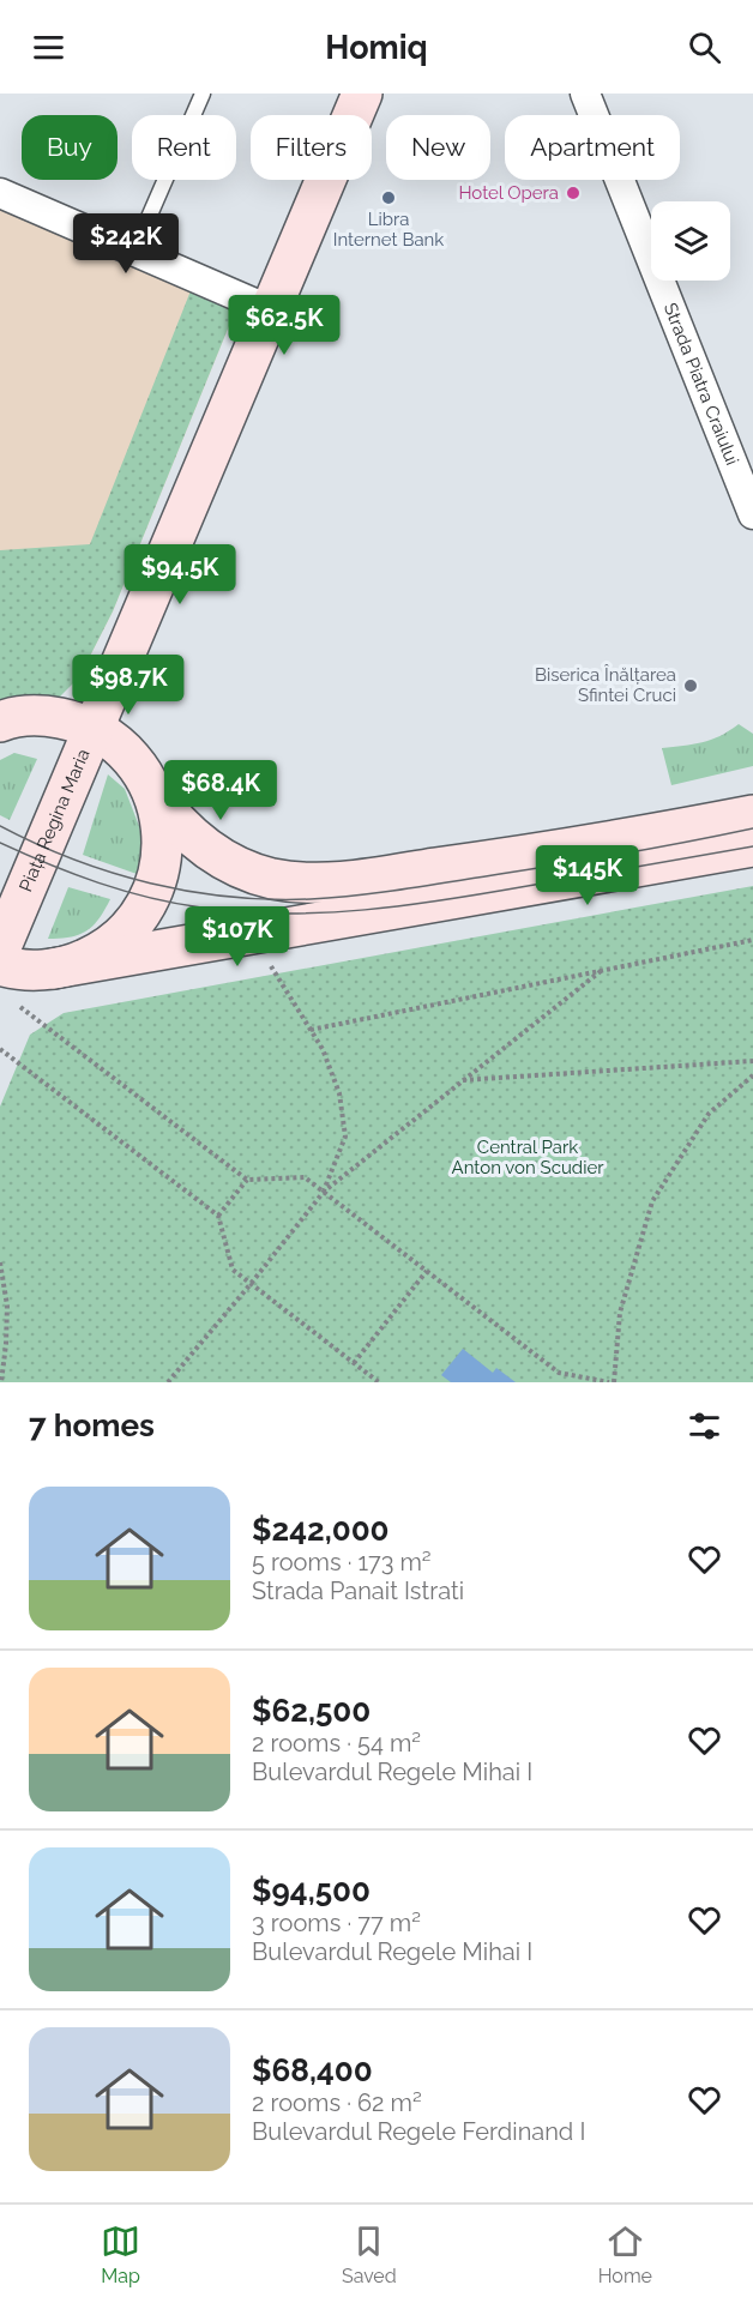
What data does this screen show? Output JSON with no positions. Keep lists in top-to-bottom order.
{
  "streets": {
    "main road": ["Piața Regina Maria"],
    "street": ["Strada Piatra Craiului"]
  },
  "parks": ["Central Park Anton von Scudier"],
  "places": ["Hotel Opera", "Libra Internet Bank", "Biserica Înălțarea Sfintei Cruci"],
  "page": {
    "header": "Homiq",
    "chip": [
      "Buy",
      "Rent",
      "Filters",
      "New",
      "Apartment"
    ],
    "price": [
      "$242K",
      "$62.5K",
      "$94.5K",
      "$98.7K",
      "$68.4K",
      "$145K",
      "$107K"
    ],
    "heading": "7 homes",
    "list": [
      {
        "name": "$242,000",
        "note": "5 rooms · 173 m² · Strada Panait Istrati"
      },
      {
        "name": "$62,500",
        "note": "2 rooms · 54 m² · Bulevardul Regele Mihai I"
      },
      {
        "name": "$94,500",
        "note": "3 rooms · 77 m² · Bulevardul Regele Mihai I"
      },
      {
        "name": "$68,400",
        "note": "2 rooms · 62 m² · Bulevardul Regele Ferdinand I"
      }
    ],
    "tabs": ["Map", "Saved", "Home"]
  }
}
